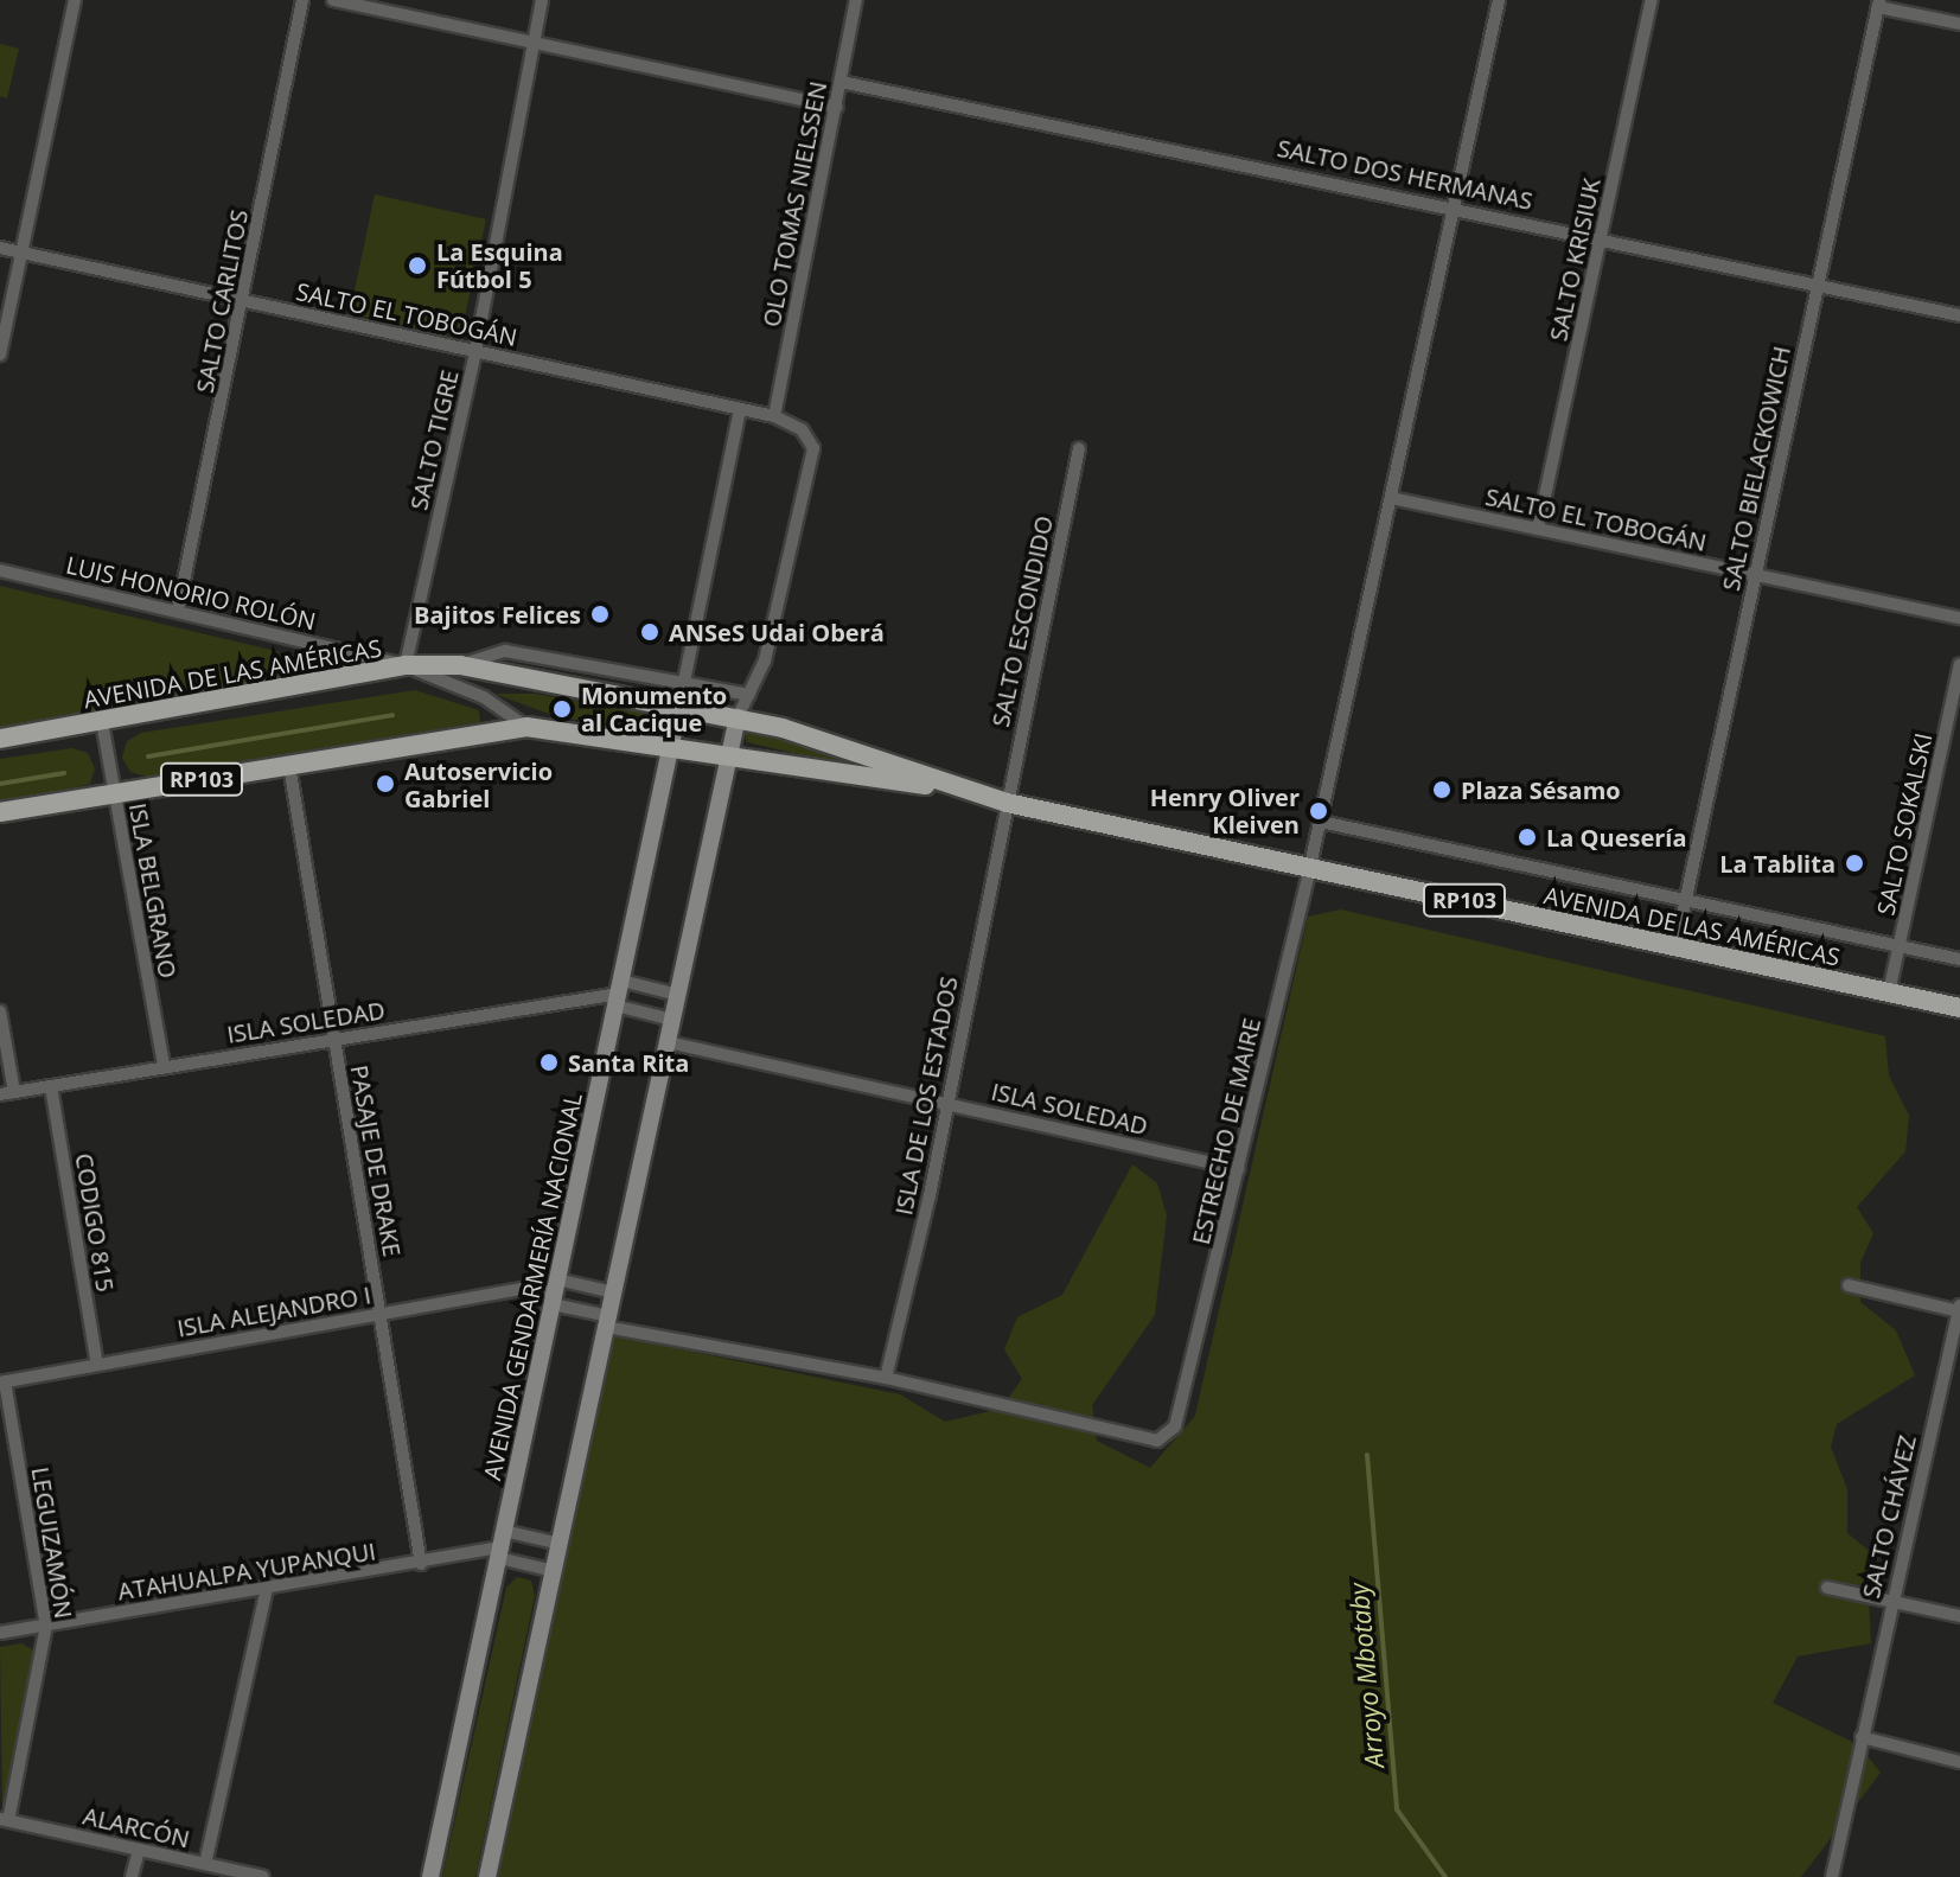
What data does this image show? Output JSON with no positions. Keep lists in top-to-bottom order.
{
  "streets": {
    "main road": ["AVENIDA DE LAS AMÉRICAS", "RP103"],
    "street": [
      "SALTO DOS HERMANAS",
      "OLO TOMAS NIELSSEN",
      "SALTO KRISIUK",
      "SALTO CARLITOS",
      "SALTO EL TOBOGÁN",
      "SALTO TIGRE",
      "SALTO BIELACKOWICH",
      "LUIS HONORIO ROLÓN",
      "SALTO ESCONDIDO",
      "SALTO SOKALSKI",
      "ISLA BELGRANO",
      "ISLA SOLEDAD",
      "ISLA DE LOS ESTADOS",
      "ESTRECHO DE MAIRE",
      "PASAJE DE DRAKE",
      "CODIGO 815",
      "AVENIDA GENDARMERÍA NACIONAL",
      "ISLA ALEJANDRO I",
      "SALTO CHÁVEZ",
      "LEGUIZAMÓN",
      "ATAHUALPA YUPANQUI",
      "ALARCÓN"
    ]
  },
  "crossings": [
    ["SALTO DOS HERMANAS", "OLO TOMAS NIELSSEN"],
    ["SALTO DOS HERMANAS", "SALTO KRISIUK"],
    ["SALTO DOS HERMANAS", "SALTO BIELACKOWICH"],
    ["OLO TOMAS NIELSSEN", "SALTO EL TOBOGÁN"],
    ["SALTO KRISIUK", "SALTO EL TOBOGÁN"],
    ["SALTO CARLITOS", "SALTO EL TOBOGÁN"],
    ["SALTO CARLITOS", "LUIS HONORIO ROLÓN"],
    ["SALTO EL TOBOGÁN", "SALTO TIGRE"],
    ["SALTO EL TOBOGÁN", "SALTO BIELACKOWICH"],
    ["SALTO TIGRE", "LUIS HONORIO ROLÓN"],
    ["SALTO TIGRE", "AVENIDA DE LAS AMÉRICAS"],
    ["SALTO BIELACKOWICH", "AVENIDA DE LAS AMÉRICAS"],
    ["LUIS HONORIO ROLÓN", "AVENIDA DE LAS AMÉRICAS"],
    ["SALTO ESCONDIDO", "AVENIDA DE LAS AMÉRICAS"],
    ["SALTO ESCONDIDO", "ISLA DE LOS ESTADOS"],
    ["AVENIDA DE LAS AMÉRICAS", "SALTO SOKALSKI"],
    ["AVENIDA DE LAS AMÉRICAS", "ISLA BELGRANO"],
    ["AVENIDA DE LAS AMÉRICAS", "ISLA DE LOS ESTADOS"],
    ["AVENIDA DE LAS AMÉRICAS", "ESTRECHO DE MAIRE"],
    ["AVENIDA DE LAS AMÉRICAS", "PASAJE DE DRAKE"],
    ["AVENIDA DE LAS AMÉRICAS", "AVENIDA GENDARMERÍA NACIONAL"],
    ["ISLA BELGRANO", "ISLA SOLEDAD"],
    ["ISLA SOLEDAD", "ISLA DE LOS ESTADOS"],
    ["ISLA SOLEDAD", "ESTRECHO DE MAIRE"],
    ["ISLA SOLEDAD", "PASAJE DE DRAKE"],
    ["ISLA SOLEDAD", "CODIGO 815"],
    ["ISLA SOLEDAD", "AVENIDA GENDARMERÍA NACIONAL"],
    ["ISLA DE LOS ESTADOS", "ESTRECHO DE MAIRE"],
    ["PASAJE DE DRAKE", "ISLA ALEJANDRO I"],
    ["PASAJE DE DRAKE", "ATAHUALPA YUPANQUI"],
    ["CODIGO 815", "ISLA ALEJANDRO I"],
    ["AVENIDA GENDARMERÍA NACIONAL", "ISLA ALEJANDRO I"],
    ["AVENIDA GENDARMERÍA NACIONAL", "ATAHUALPA YUPANQUI"],
    ["ISLA ALEJANDRO I", "LEGUIZAMÓN"],
    ["LEGUIZAMÓN", "ATAHUALPA YUPANQUI"],
    ["LEGUIZAMÓN", "ALARCÓN"]
  ],
  "water": ["Arroyo Mbotaby"],
  "places": [
    "La Esquina Fútbol 5",
    "Bajitos Felices",
    "ANSeS Udai Oberá",
    "Monumento al Cacique",
    "Autoservicio Gabriel",
    "Plaza Sésamo",
    "Henry Oliver Kleiven",
    "La Quesería",
    "La Tablita",
    "Santa Rita"
  ]
}
